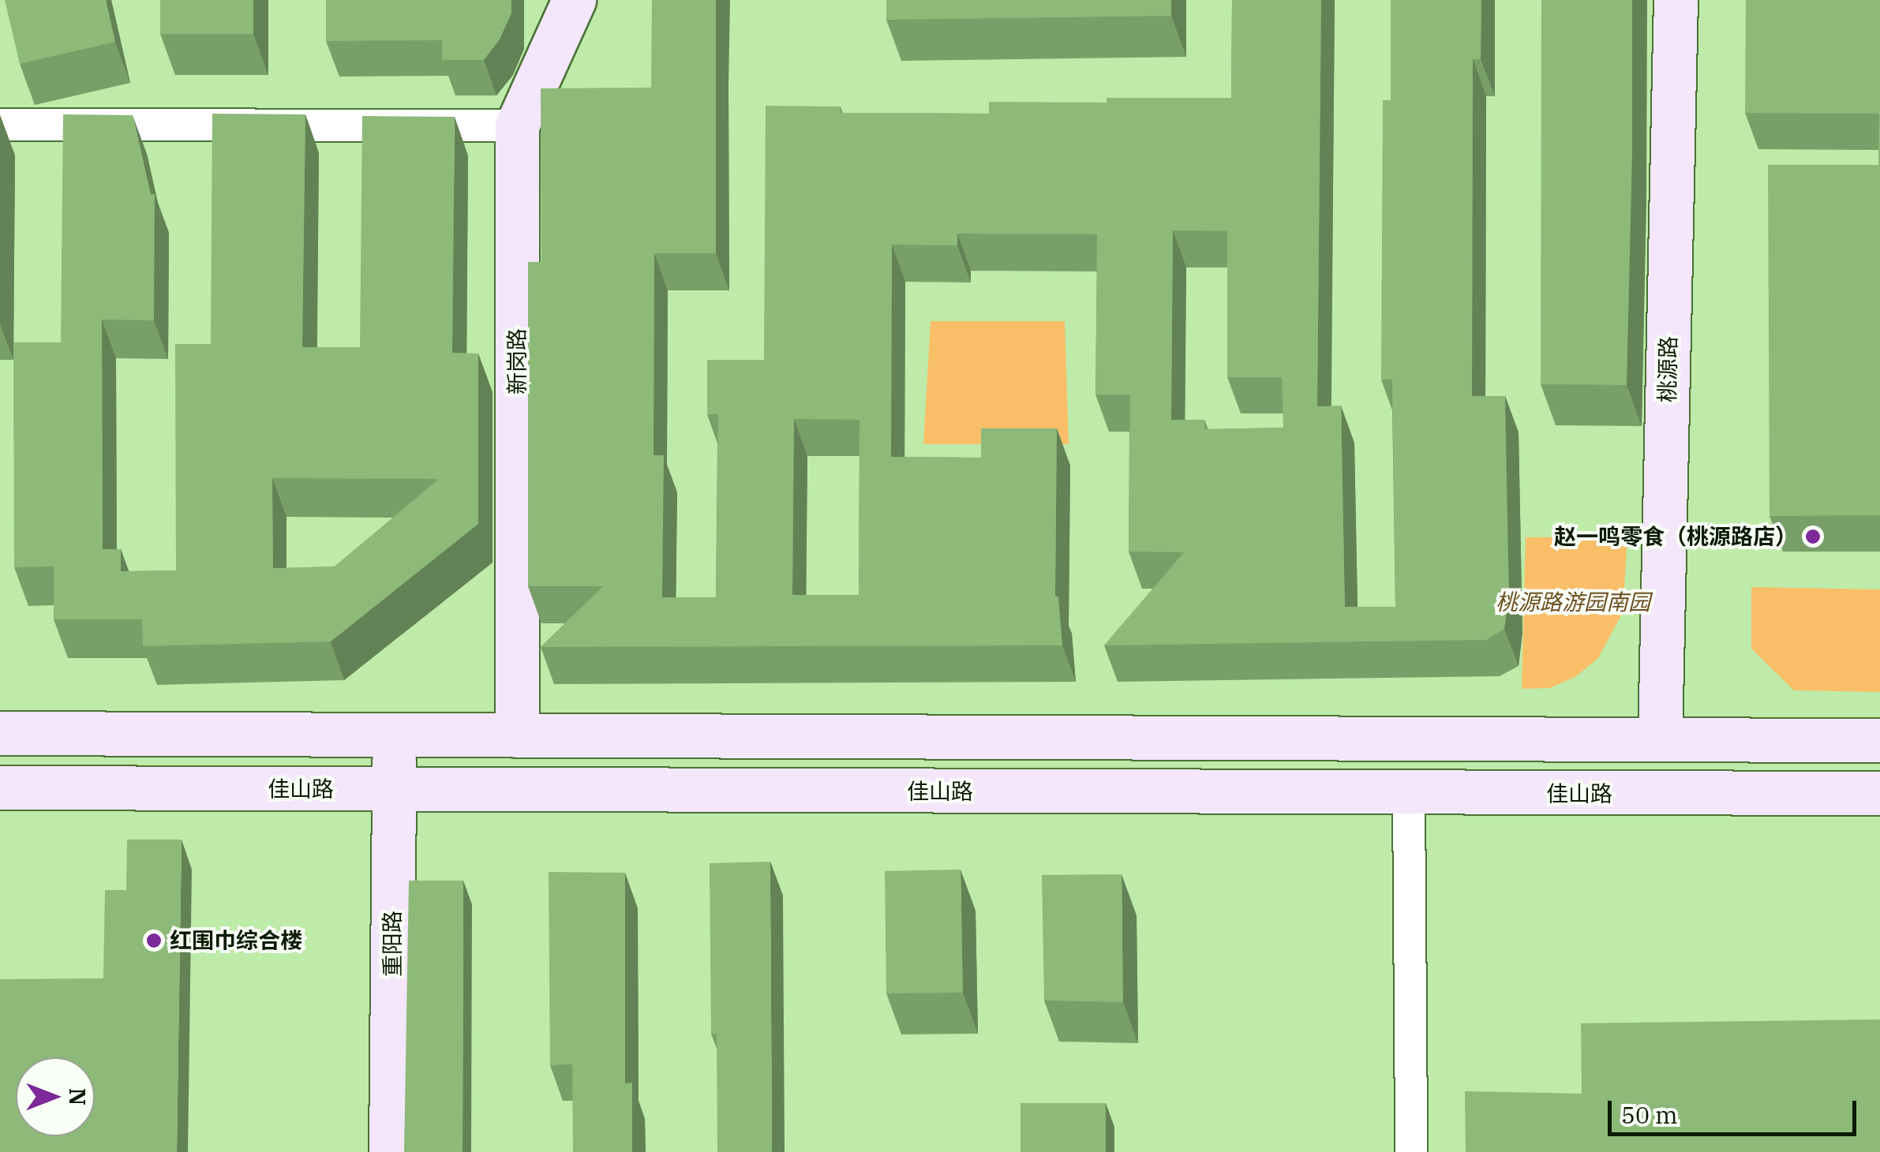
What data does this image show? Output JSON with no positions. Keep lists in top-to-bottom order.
{
  "streets": {
    "street": [
      "新岗路",
      "桃源路",
      "佳山路",
      "重阳路"
    ]
  },
  "crossings": [
    ["佳山路", "重阳路"]
  ],
  "parks": ["桃源路游园南园"],
  "places": ["赵一鸣零食（桃源路店）", "红围巾综合楼"],
  "scale_bar": "50 m",
  "north": "right"
}
